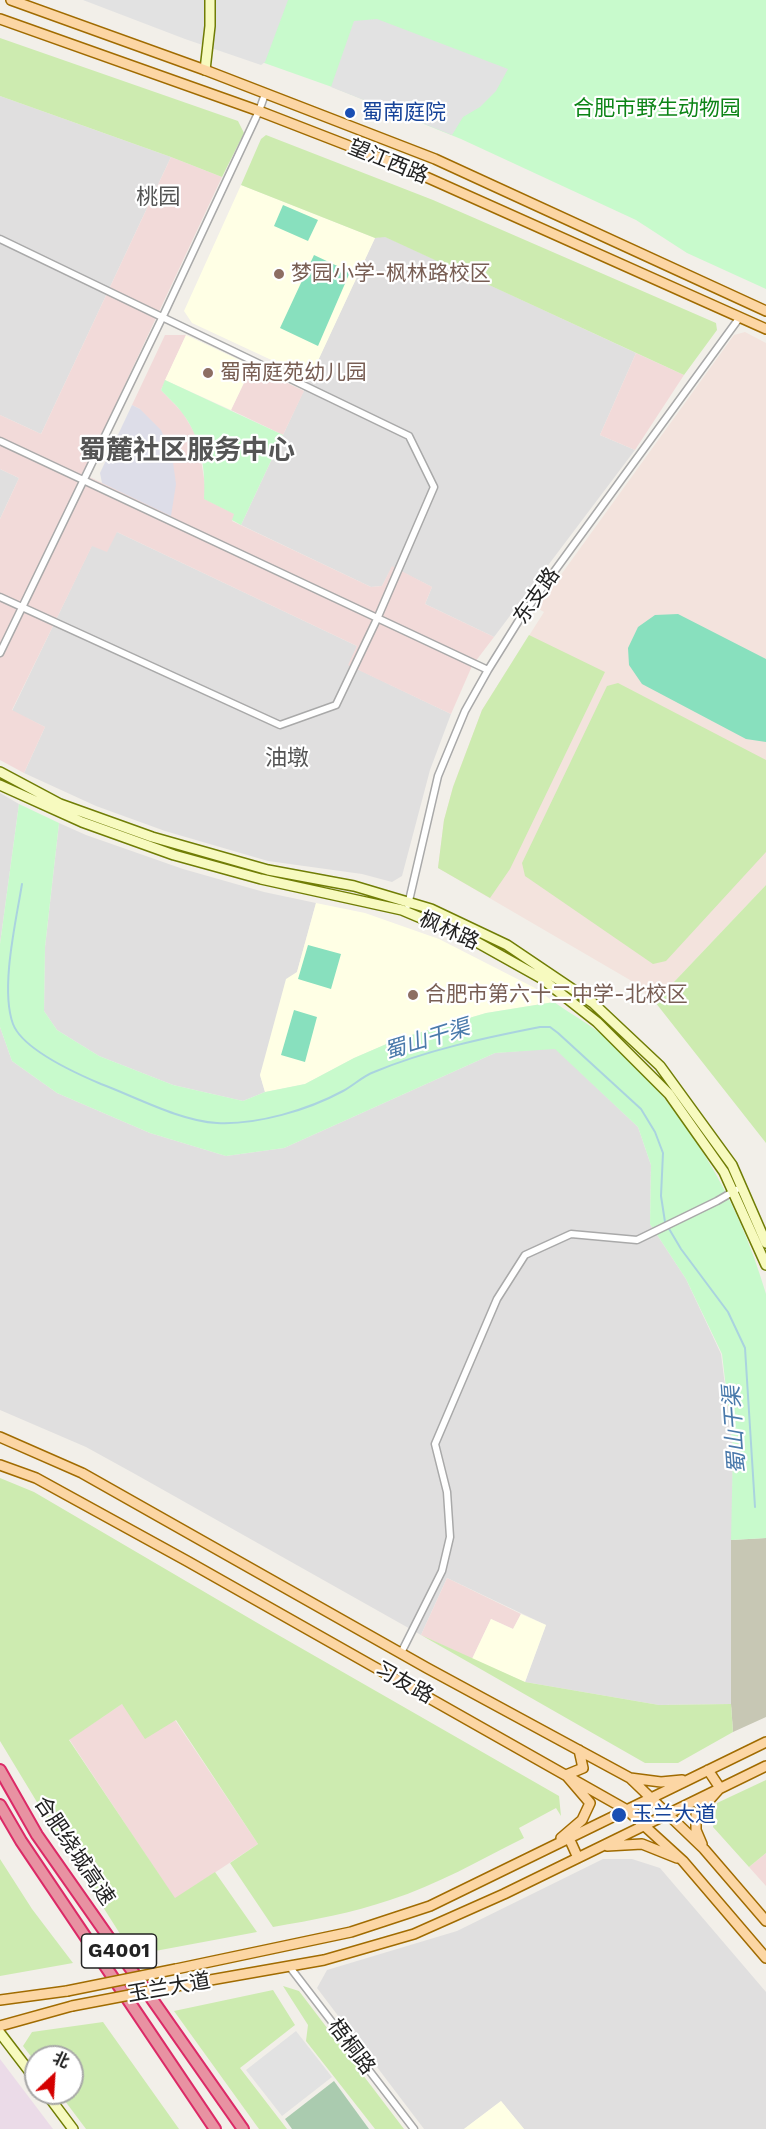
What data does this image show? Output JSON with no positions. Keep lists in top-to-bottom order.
{
  "streets": {
    "highway": ["合肥绕城高速", "G4001"],
    "main road": [
      "望江西路",
      "枫林路",
      "习友路",
      "玉兰大道"
    ],
    "street": ["东支路", "梧桐路"]
  },
  "crossings": [
    ["望江西路", "东支路"],
    ["东支路", "枫林路"],
    ["习友路", "玉兰大道"],
    ["玉兰大道", "梧桐路"]
  ],
  "districts": ["桃园", "蜀麓社区服务中心", "油墩"],
  "water": ["蜀山干渠"],
  "parks": ["合肥市野生动物园"],
  "places": [
    "蜀南庭院",
    "梦园小学-枫林路校区",
    "蜀南庭苑幼儿园",
    "合肥市第六十二中学-北校区",
    "玉兰大道"
  ],
  "north": "top right"
}
